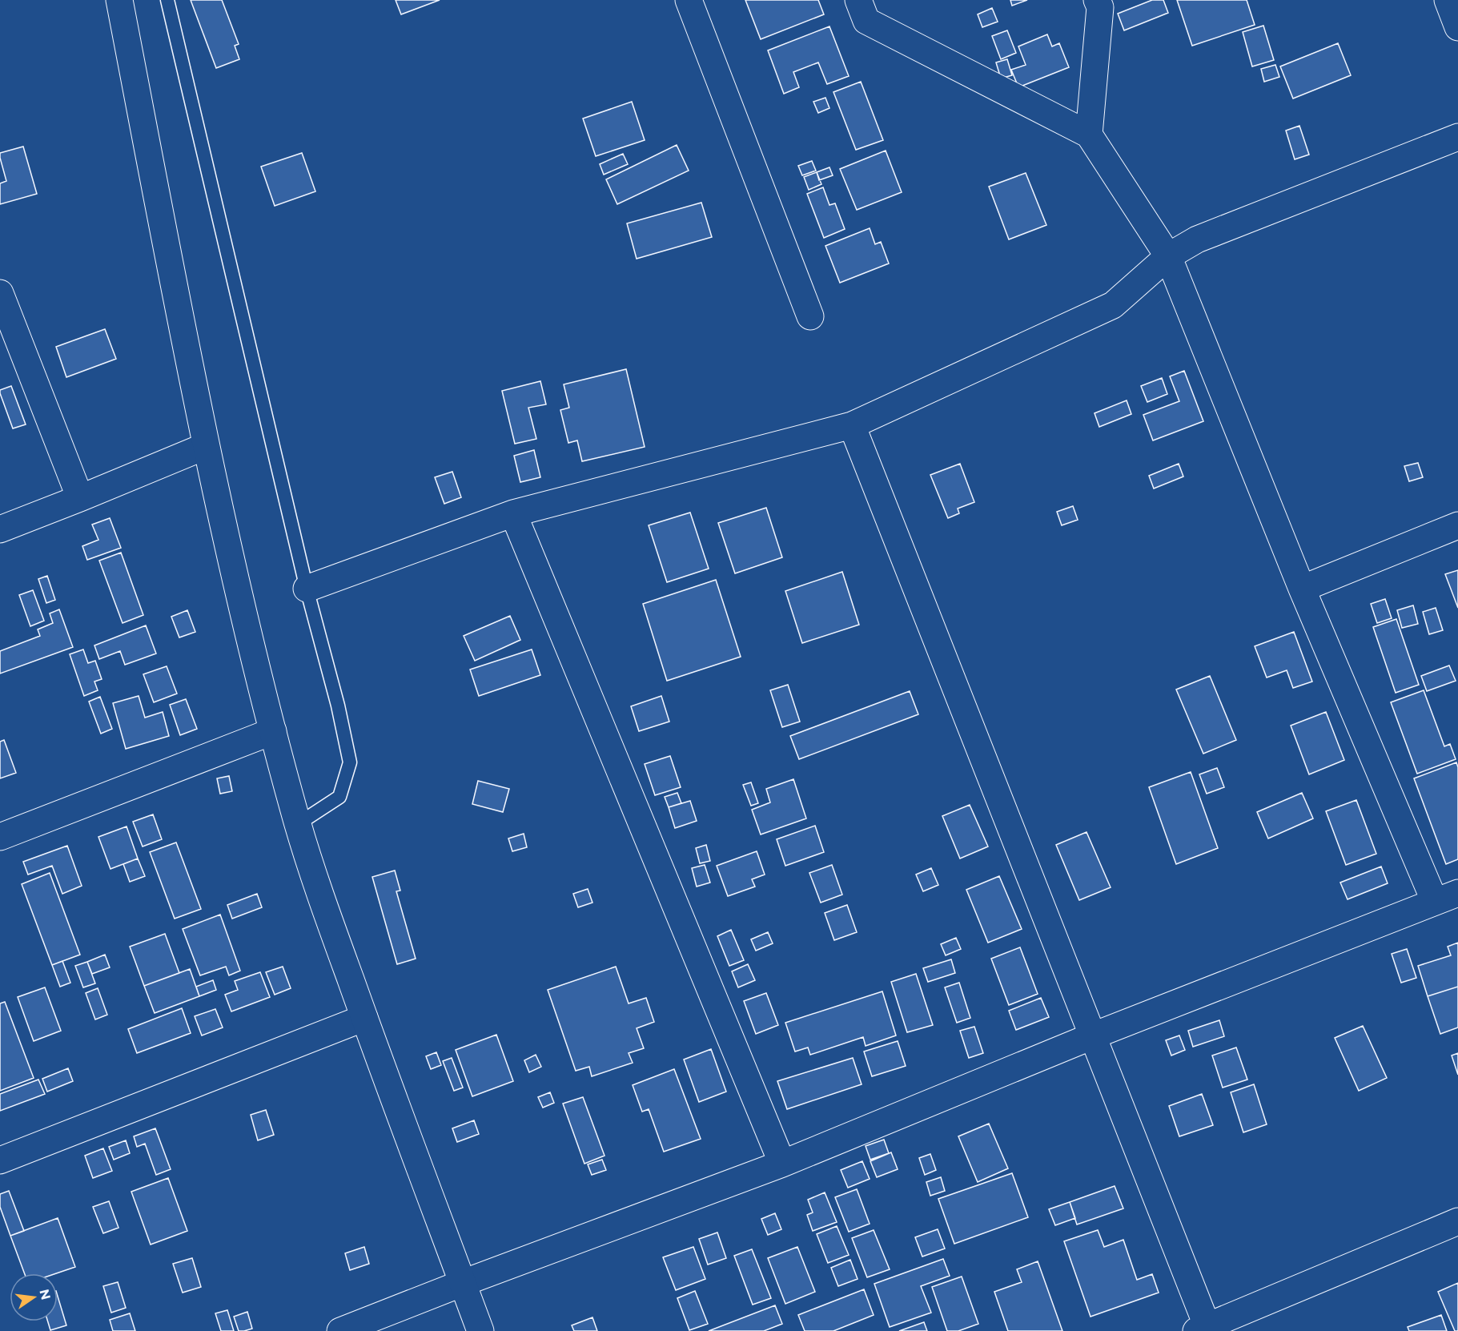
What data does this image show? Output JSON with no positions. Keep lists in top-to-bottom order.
{
  "north": "right"
}
